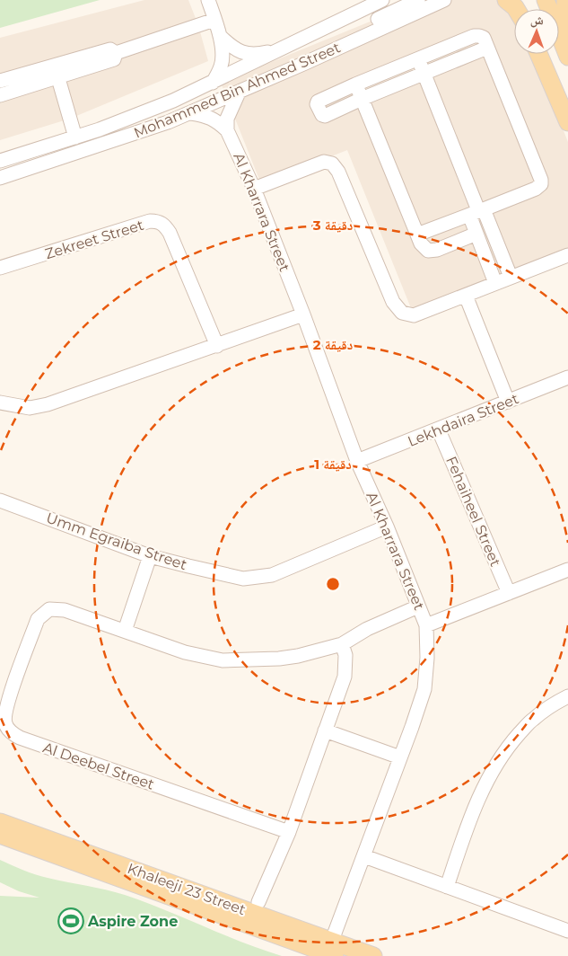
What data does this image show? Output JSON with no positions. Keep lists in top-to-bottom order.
{
  "streets": {
    "main road": ["Khaleeji 23 Street"],
    "street": [
      "Mohammed Bin Ahmed Street",
      "Al Kharrara Street",
      "Zekreet Street",
      "Lekhdaira Street",
      "Fehaiheel Street",
      "Umm Egraiba Street",
      "Al Deebel Street"
    ]
  },
  "crossings": [
    ["Al Kharrara Street", "Lekhdaira Street"],
    ["Al Kharrara Street", "Umm Egraiba Street"],
    ["Al Kharrara Street", "Al Deebel Street"],
    ["Al Kharrara Street", "Khaleeji 23 Street"],
    ["Lekhdaira Street", "Fehaiheel Street"]
  ],
  "places": {
    "sports": ["Aspire Zone"]
  },
  "north": "top",
  "rings": ["3 دقيقة", "2 دقيقة", "1 دقيقة"]
}
